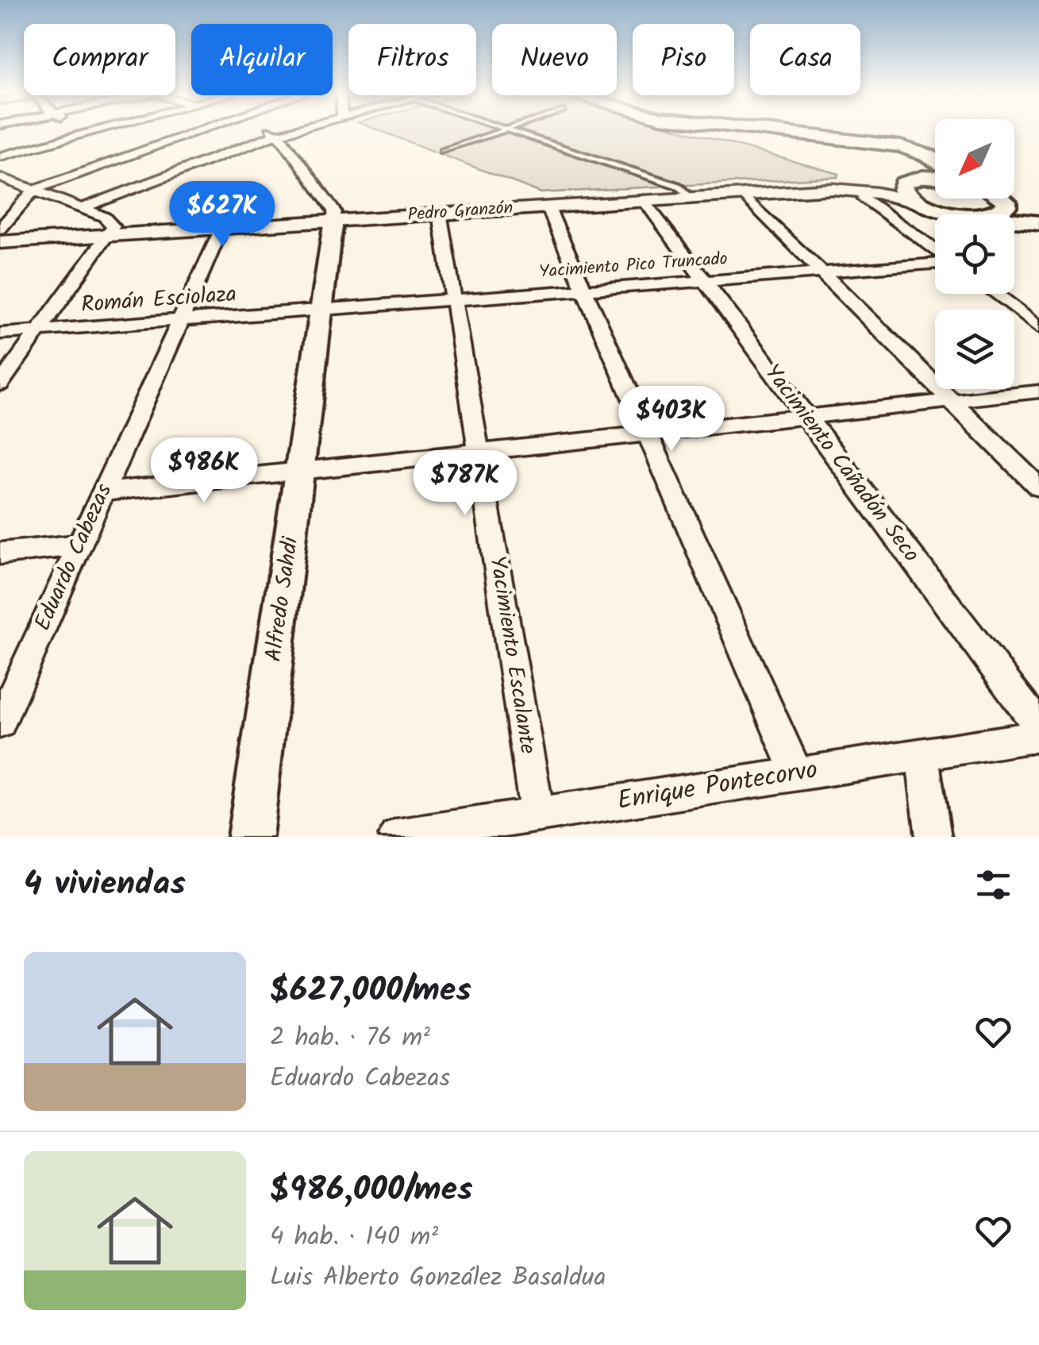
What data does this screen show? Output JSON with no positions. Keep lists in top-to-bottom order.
{
  "streets": {
    "main road": ["Pedro Granzón"],
    "street": [
      "Yacimiento Pico Truncado",
      "Román Esciolaza",
      "Yacimiento Cañadón Seco",
      "Eduardo Cabezas",
      "Alfredo Sahdi",
      "Yacimiento Escalante",
      "Enrique Pontecorvo"
    ]
  },
  "crossings": [
    ["Pedro Granzón", "Yacimiento Cañadón Seco"],
    ["Pedro Granzón", "Eduardo Cabezas"],
    ["Pedro Granzón", "Alfredo Sahdi"],
    ["Pedro Granzón", "Yacimiento Escalante"],
    ["Yacimiento Pico Truncado", "Román Esciolaza"],
    ["Yacimiento Pico Truncado", "Yacimiento Cañadón Seco"],
    ["Yacimiento Pico Truncado", "Alfredo Sahdi"],
    ["Yacimiento Pico Truncado", "Yacimiento Escalante"],
    ["Román Esciolaza", "Eduardo Cabezas"],
    ["Román Esciolaza", "Alfredo Sahdi"],
    ["Yacimiento Escalante", "Enrique Pontecorvo"]
  ],
  "north": "bottom left",
  "page": {
    "chip": [
      "Comprar",
      "Alquilar",
      "Filtros",
      "Nuevo",
      "Piso",
      "Casa"
    ],
    "price": [
      "$627K",
      "$403K",
      "$986K",
      "$787K"
    ],
    "heading": "4 viviendas",
    "list": [
      {
        "name": "$627,000/mes",
        "note": "2 hab. · 76 m² · Eduardo Cabezas"
      },
      {
        "name": "$986,000/mes",
        "note": "4 hab. · 140 m² · Luis Alberto González Basaldua"
      }
    ]
  }
}
